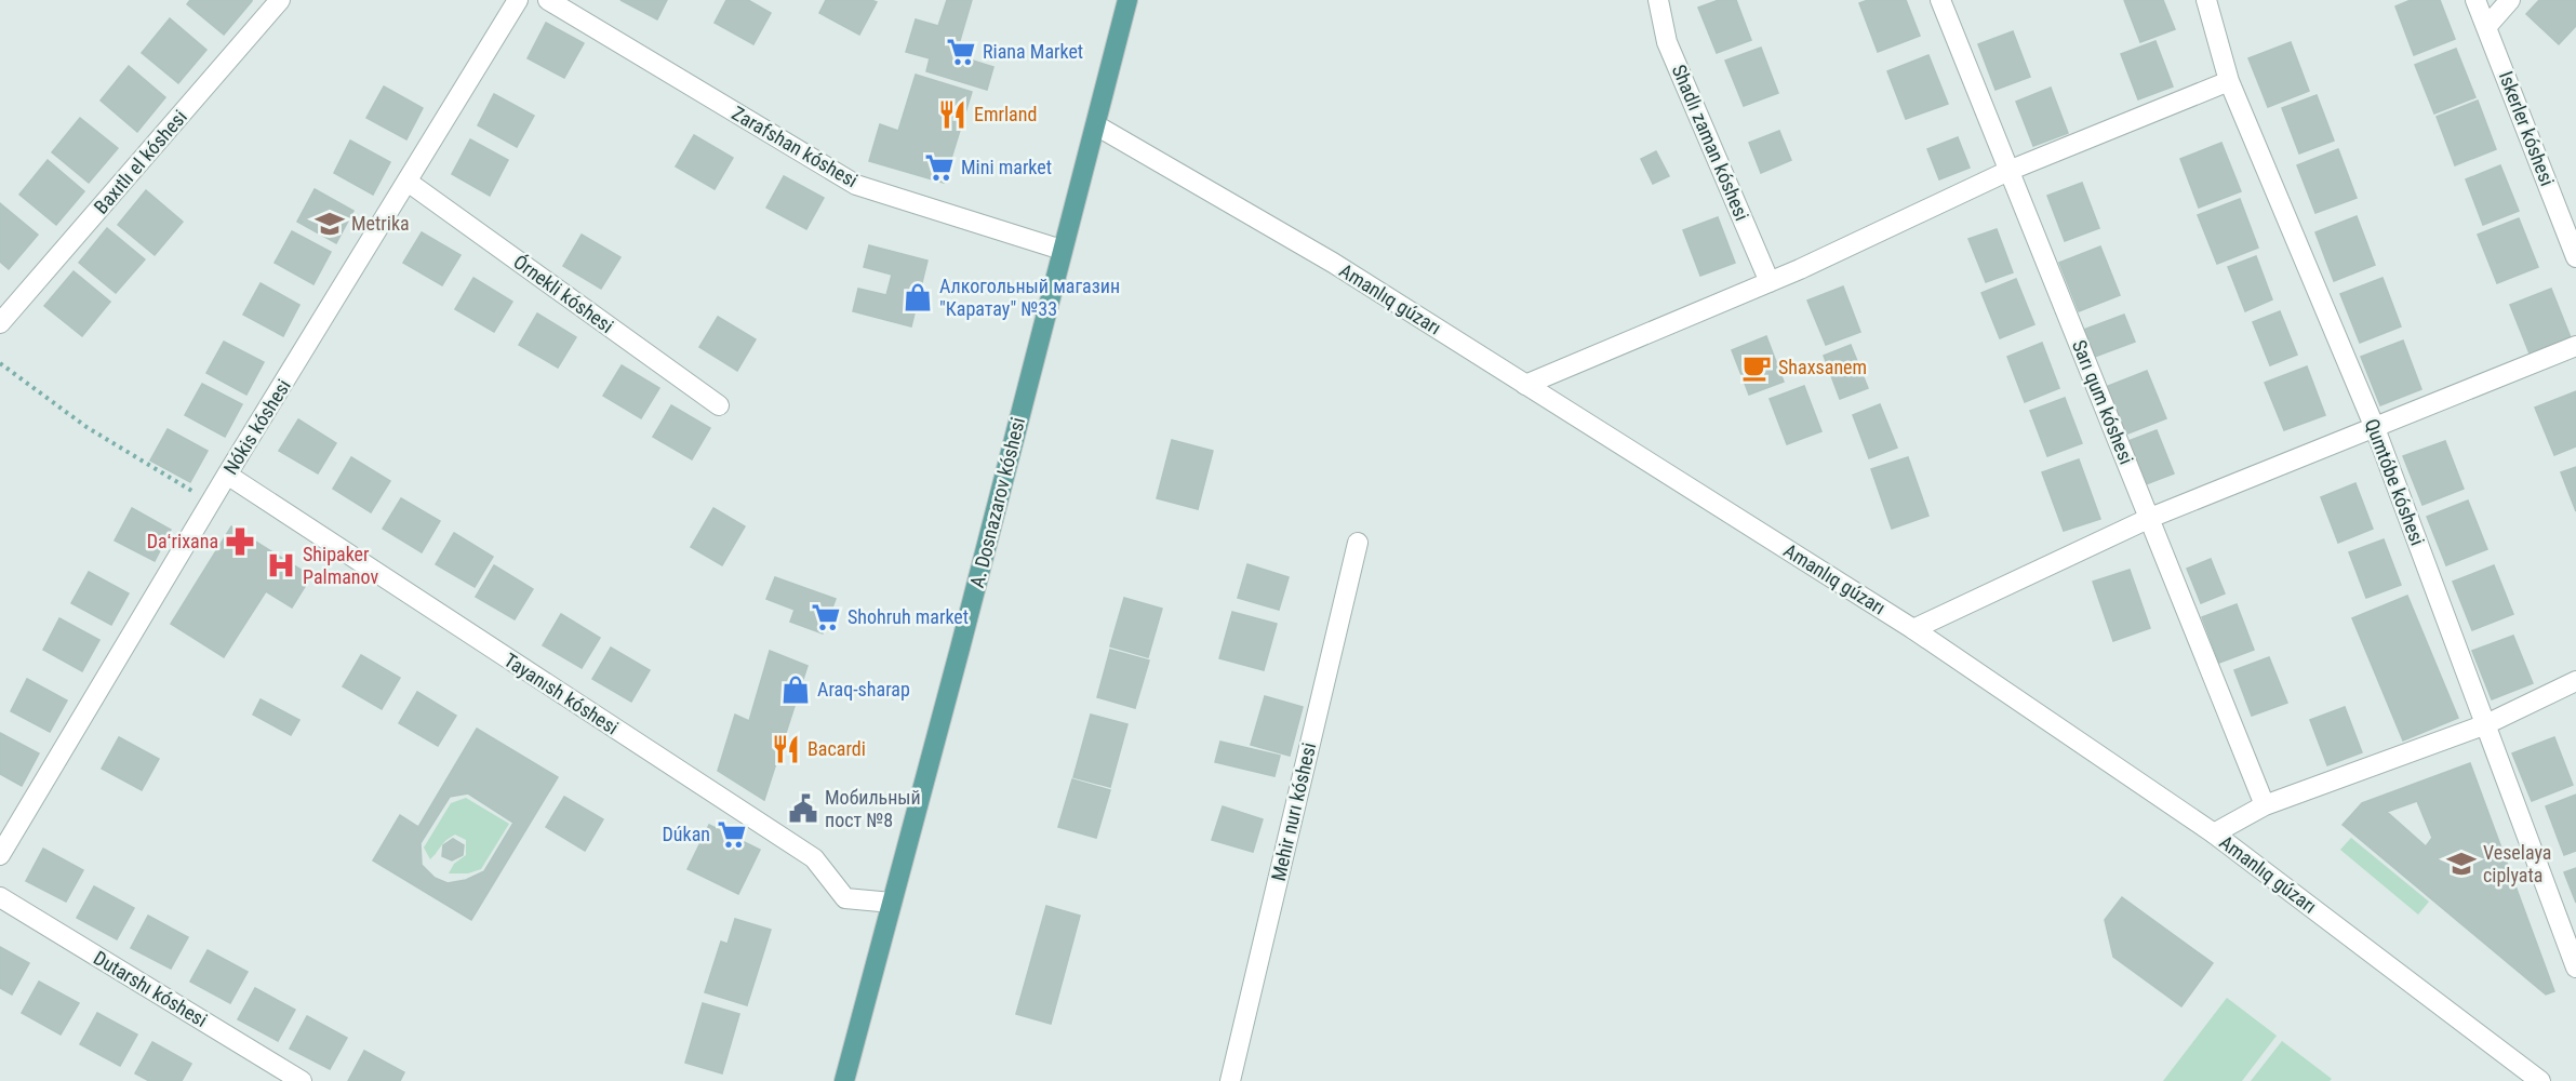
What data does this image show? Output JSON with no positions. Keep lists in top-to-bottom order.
{
  "streets": {
    "main road": ["A. Dosnazarov kóshesi"],
    "street": [
      "Iskerler kóshesi",
      "Shadlı zaman kóshesi",
      "Zarafshan kóshesi",
      "Baxıtlı el kóshesi",
      "Órnekli kóshesi",
      "Amanlıq gúzarı",
      "Sarı qum kóshesi",
      "Nókis kóshesi",
      "Qumtóbe kóshesi",
      "Tayanısh kóshesi",
      "Mehir nurı kóshesi",
      "Dutarshı kóshesi"
    ]
  },
  "crossings": [
    ["Zarafshan kóshesi", "A. Dosnazarov kóshesi"],
    ["Órnekli kóshesi", "Nókis kóshesi"],
    ["Amanlıq gúzarı", "A. Dosnazarov kóshesi"],
    ["Nókis kóshesi", "Tayanısh kóshesi"],
    ["A. Dosnazarov kóshesi", "Tayanısh kóshesi"]
  ],
  "places": {
    "supermarket": [
      "Riana Market",
      "Mini market",
      "Shohruh market",
      "Dúkan"
    ],
    "restaurant": ["Emrland", "Bacardi"],
    "school or university": ["Metrika", "Veselaya ciplyata"],
    "shop": ["Алкогольный магазин \"Каратау\" №33", "Araq-sharap"],
    "cafe": ["Shaxsanem"],
    "pharmacy": ["Daʻrixana"],
    "hospital": ["Shipaker Palmanov"],
    "public building": ["Мобильный пост №8"]
  }
}
